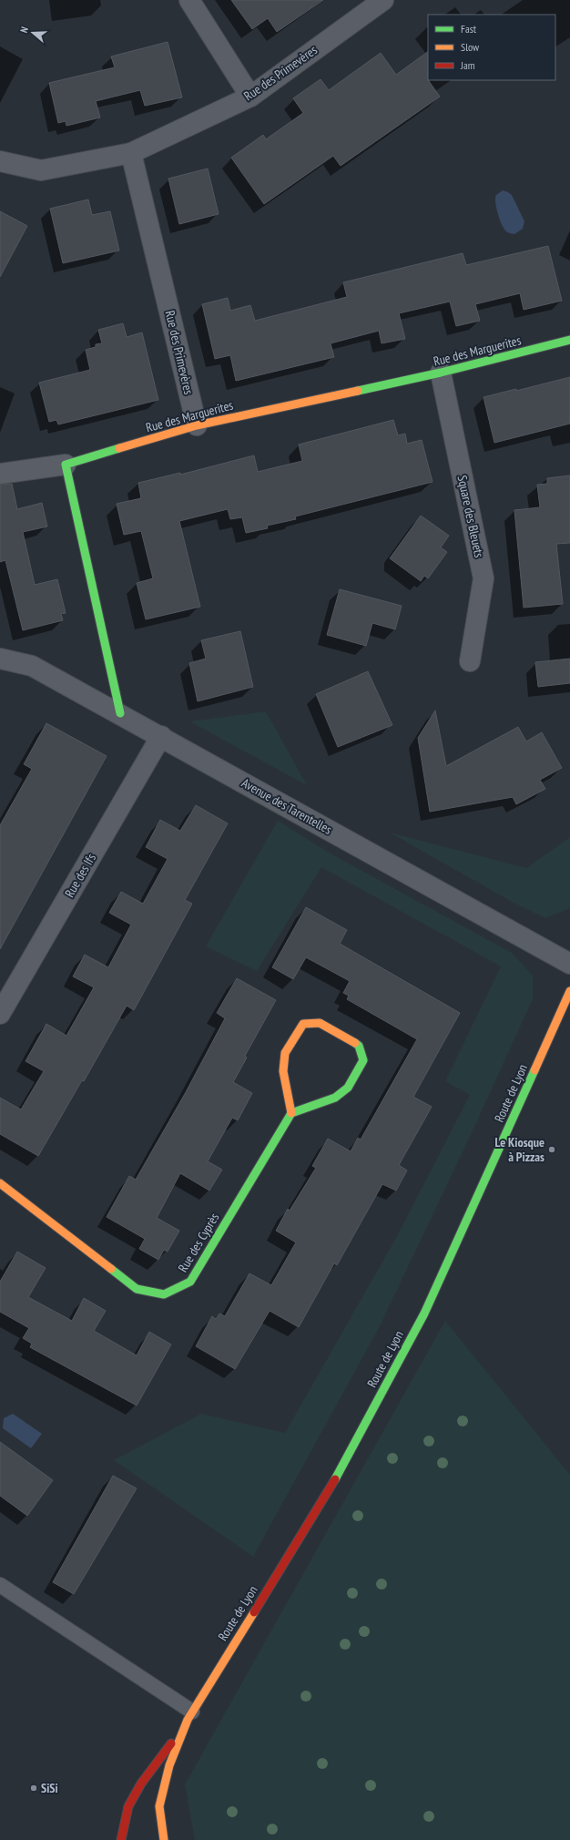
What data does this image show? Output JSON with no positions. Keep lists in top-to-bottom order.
{
  "streets": {
    "street": [
      "Rue des Primevères",
      "Rue des Marguerites",
      "Square des Bleuets",
      "Avenue des Tarentelles",
      "Rue des Ifs",
      "Route de Lyon",
      "Rue des Cyprès"
    ]
  },
  "crossings": [
    ["Rue des Primevères", "Rue des Marguerites"],
    ["Rue des Marguerites", "Square des Bleuets"],
    ["Avenue des Tarentelles", "Rue des Ifs"]
  ],
  "places": ["Le Kiosque à Pizzas", "SiSi"],
  "legend": ["Fast", "Slow", "Jam"],
  "north": "left"
}
